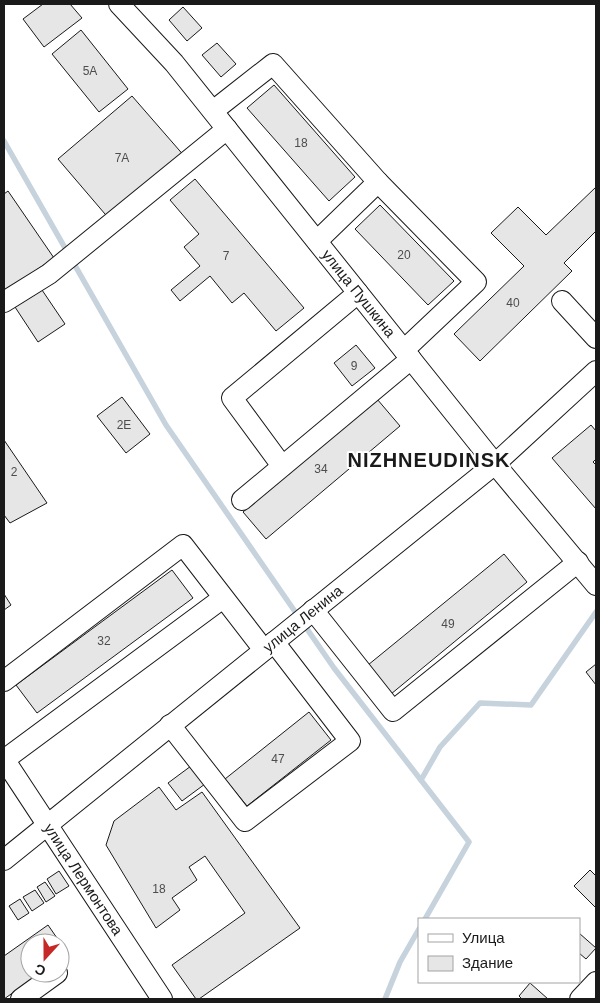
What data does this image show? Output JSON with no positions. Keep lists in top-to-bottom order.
{
  "streets": {
    "street": ["улица Пушкина", "улица Ленина", "улица Лермонтова"]
  },
  "crossings": [
    ["улица Пушкина", "улица Ленина"],
    ["улица Ленина", "улица Лермонтова"]
  ],
  "districts": ["NIZHNEUDINSK"],
  "house_numbers": [
    "5А",
    "18",
    "7А",
    "20",
    "7",
    "40",
    "9",
    "2Е",
    "34",
    "2",
    "49",
    "32",
    "47",
    "18"
  ],
  "legend": ["Улица", "Здание"],
  "north": "bottom"
}
